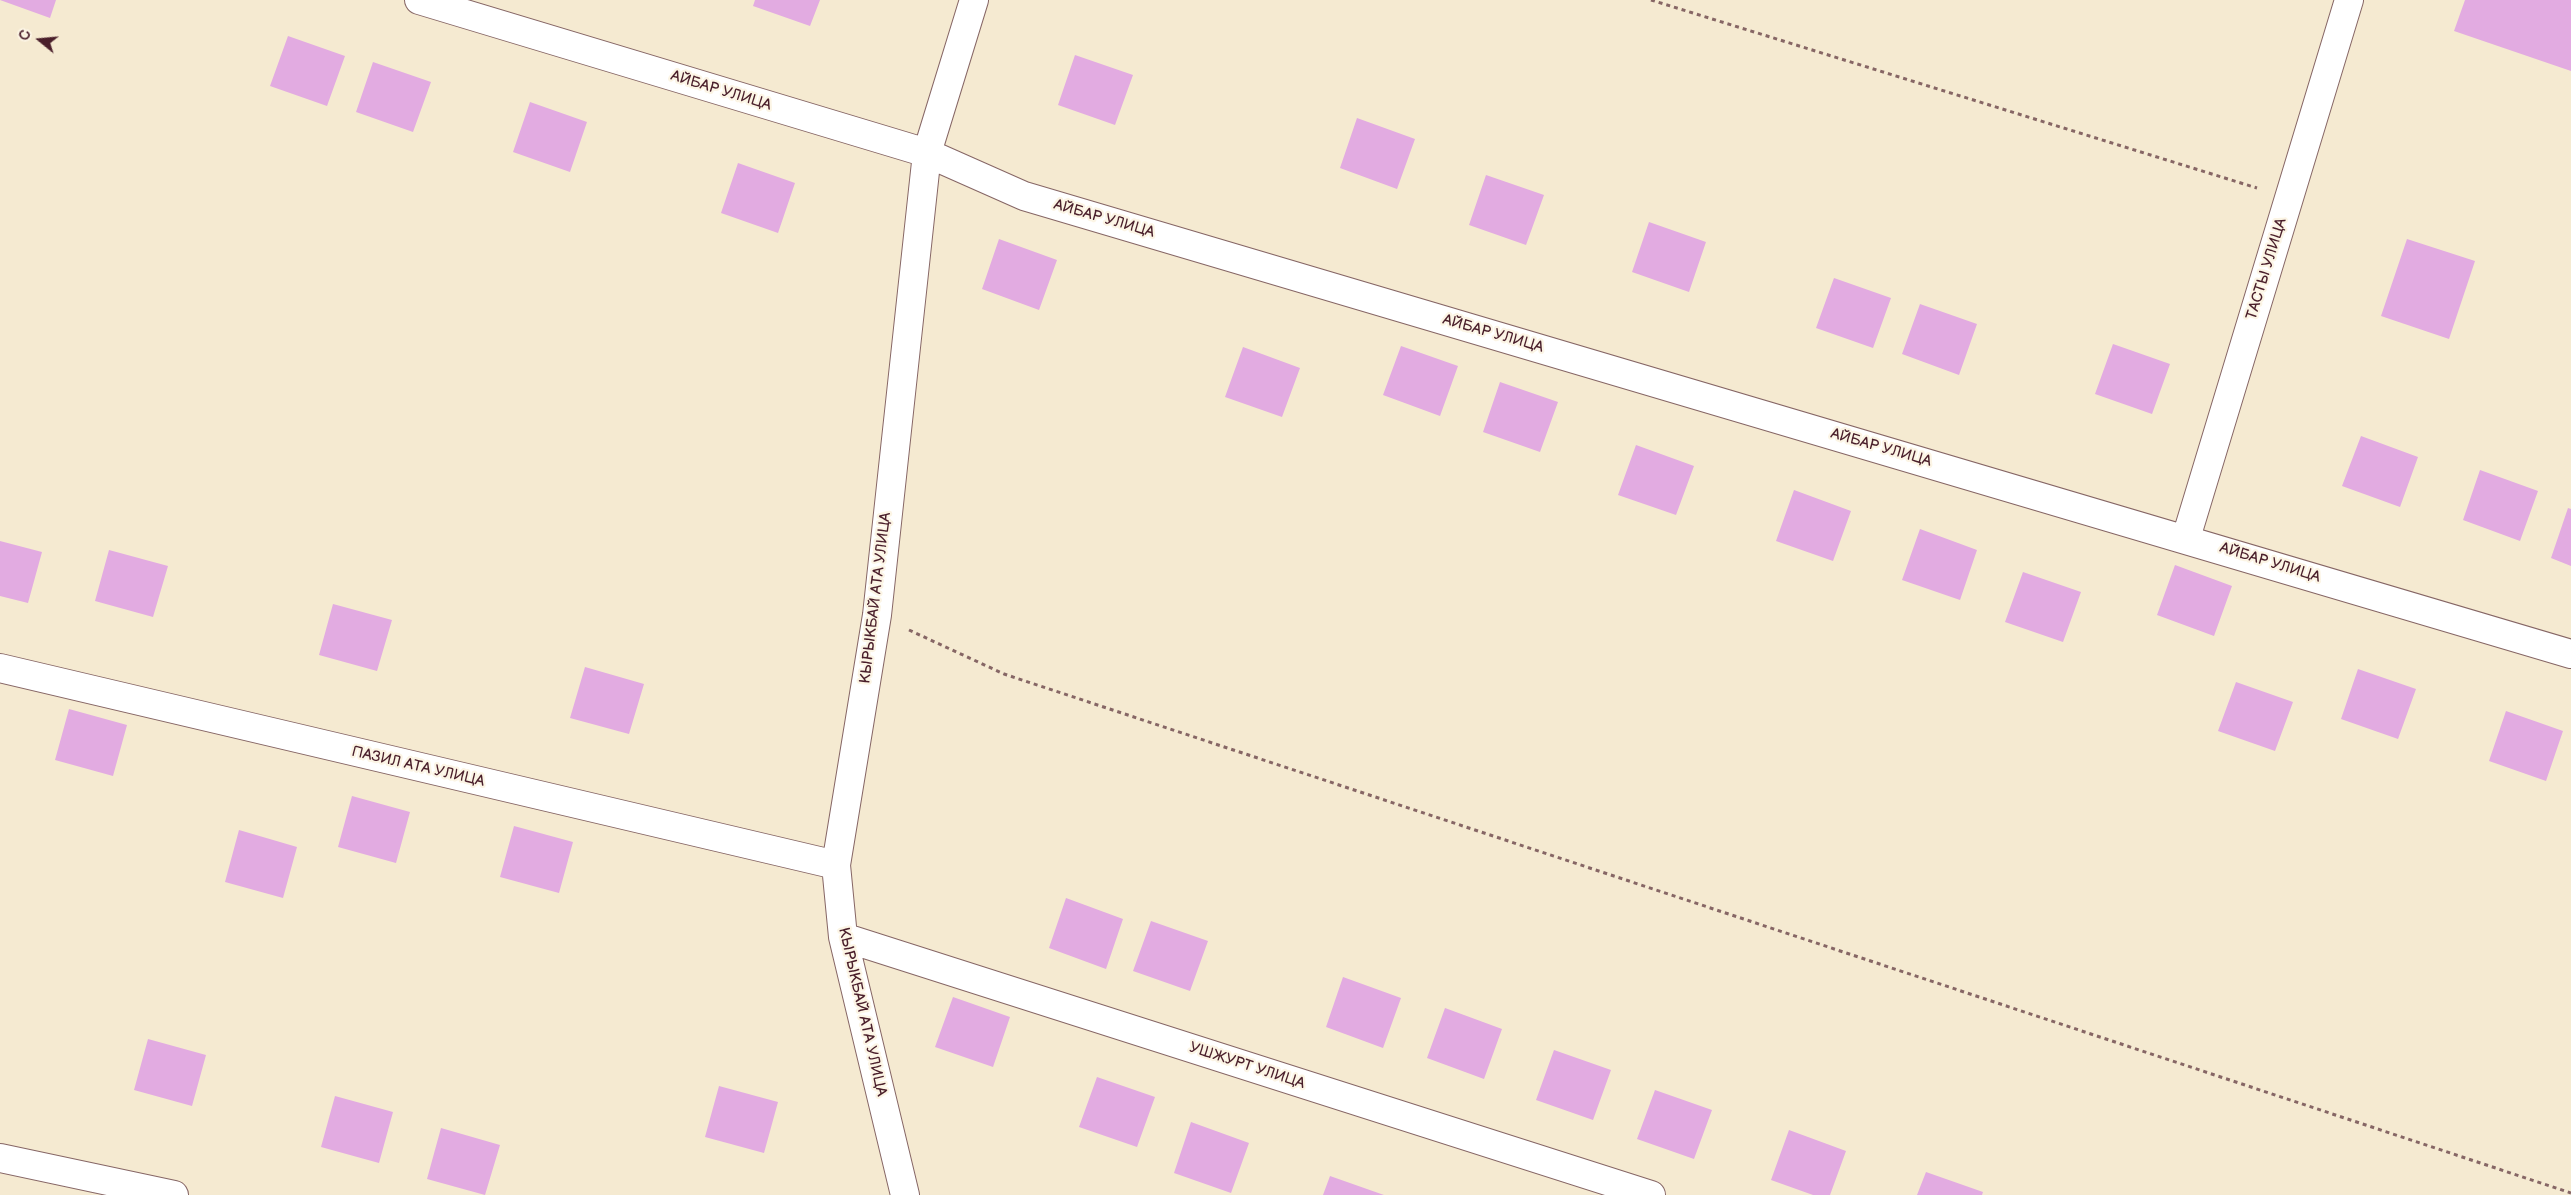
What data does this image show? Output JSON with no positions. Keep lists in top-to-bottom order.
{
  "streets": {
    "street": [
      "АЙБАР УЛИЦА",
      "ТАСТЫ УЛИЦА",
      "КЫРЫКБАЙ АТА УЛИЦА",
      "ПАЗИЛ АТА УЛИЦА",
      "УШЖУРТ УЛИЦА"
    ]
  },
  "crossings": [
    ["АЙБАР УЛИЦА", "ТАСТЫ УЛИЦА"],
    ["АЙБАР УЛИЦА", "КЫРЫКБАЙ АТА УЛИЦА"],
    ["КЫРЫКБАЙ АТА УЛИЦА", "ПАЗИЛ АТА УЛИЦА"],
    ["КЫРЫКБАЙ АТА УЛИЦА", "УШЖУРТ УЛИЦА"]
  ],
  "north": "left"
}
